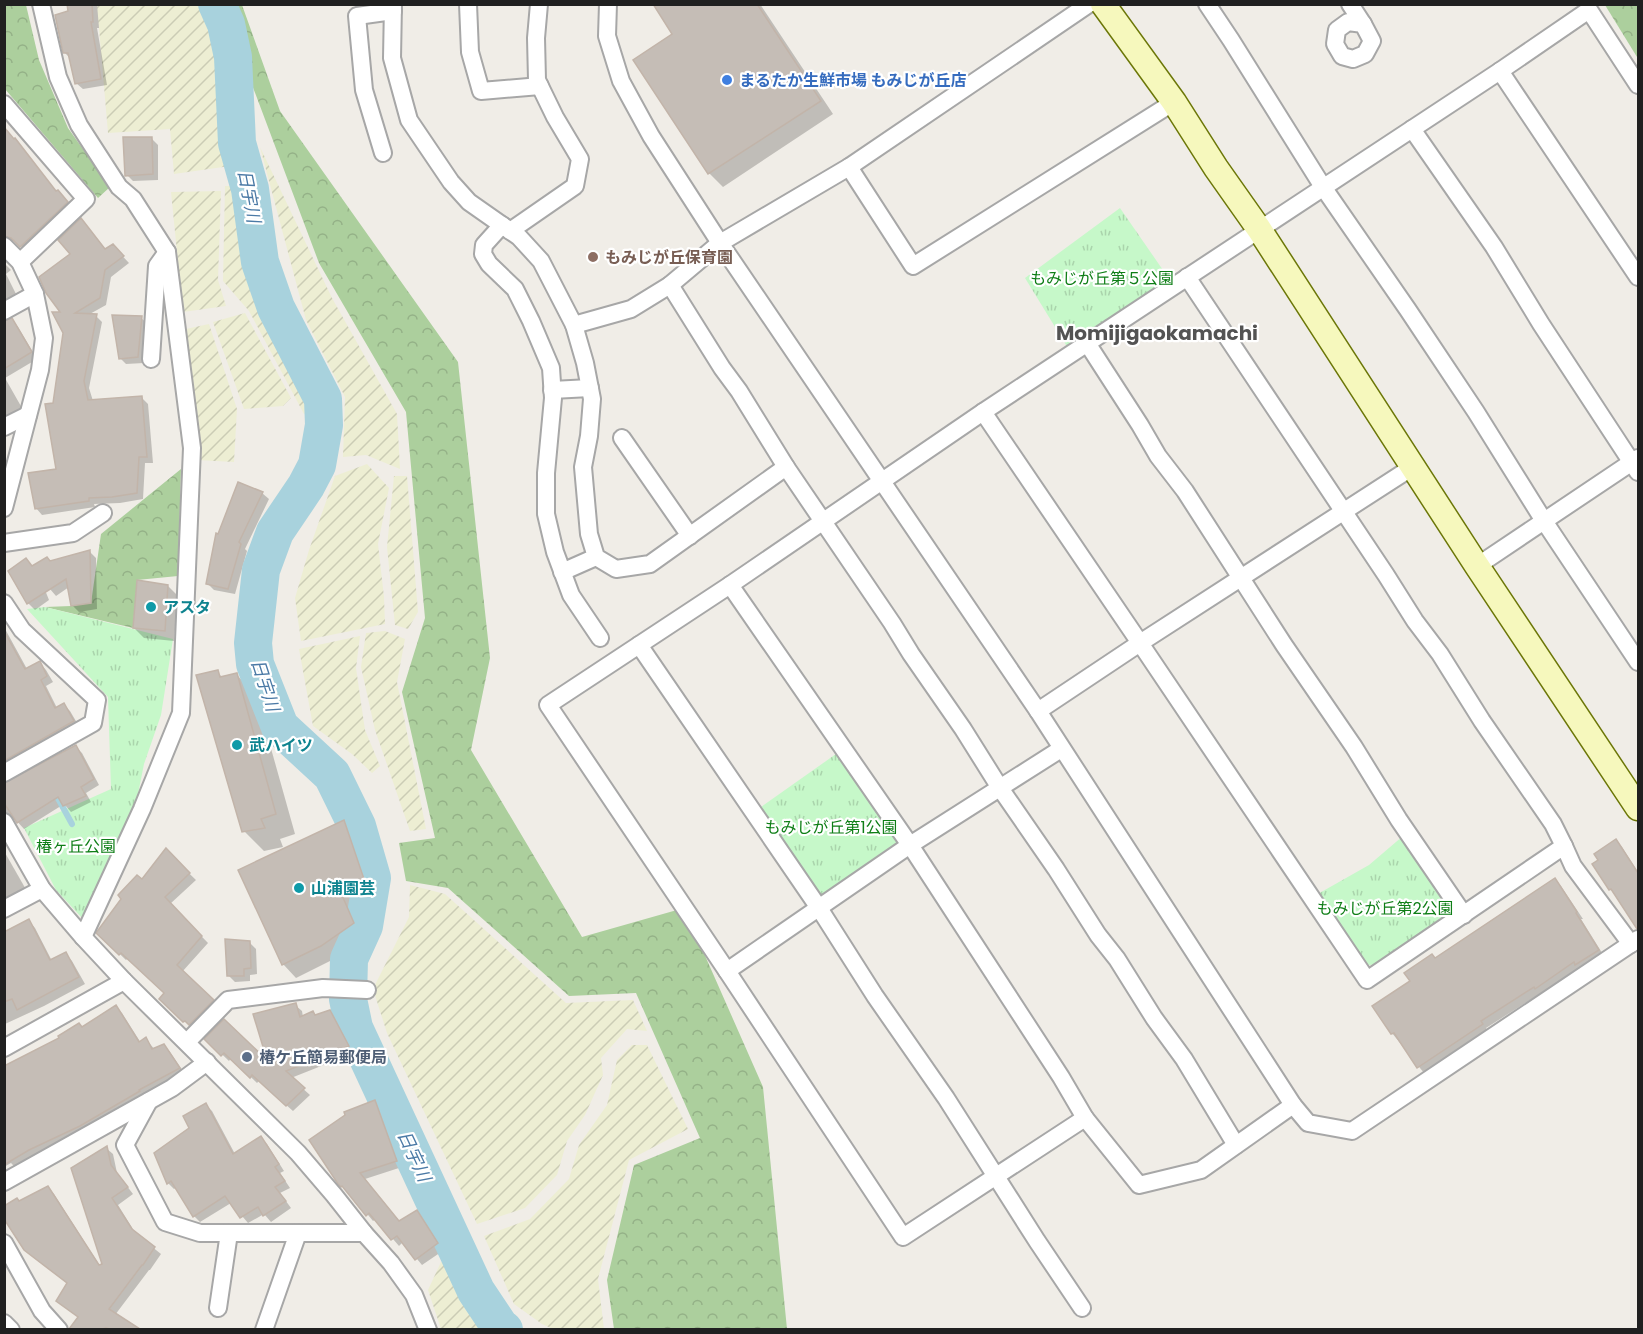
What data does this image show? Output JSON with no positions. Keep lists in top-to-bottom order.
{
  "districts": ["Momijigaokamachi"],
  "water": ["日宇川"],
  "parks": [
    "もみじが丘第５公園",
    "もみじが丘第1公園",
    "椿ヶ丘公園",
    "もみじが丘第2公園"
  ],
  "places": [
    "まるたか生鮮市場 もみじが丘店",
    "もみじが丘保育園",
    "アスタ",
    "武ハイツ",
    "山浦園芸",
    "椿ケ丘簡易郵便局"
  ]
}
